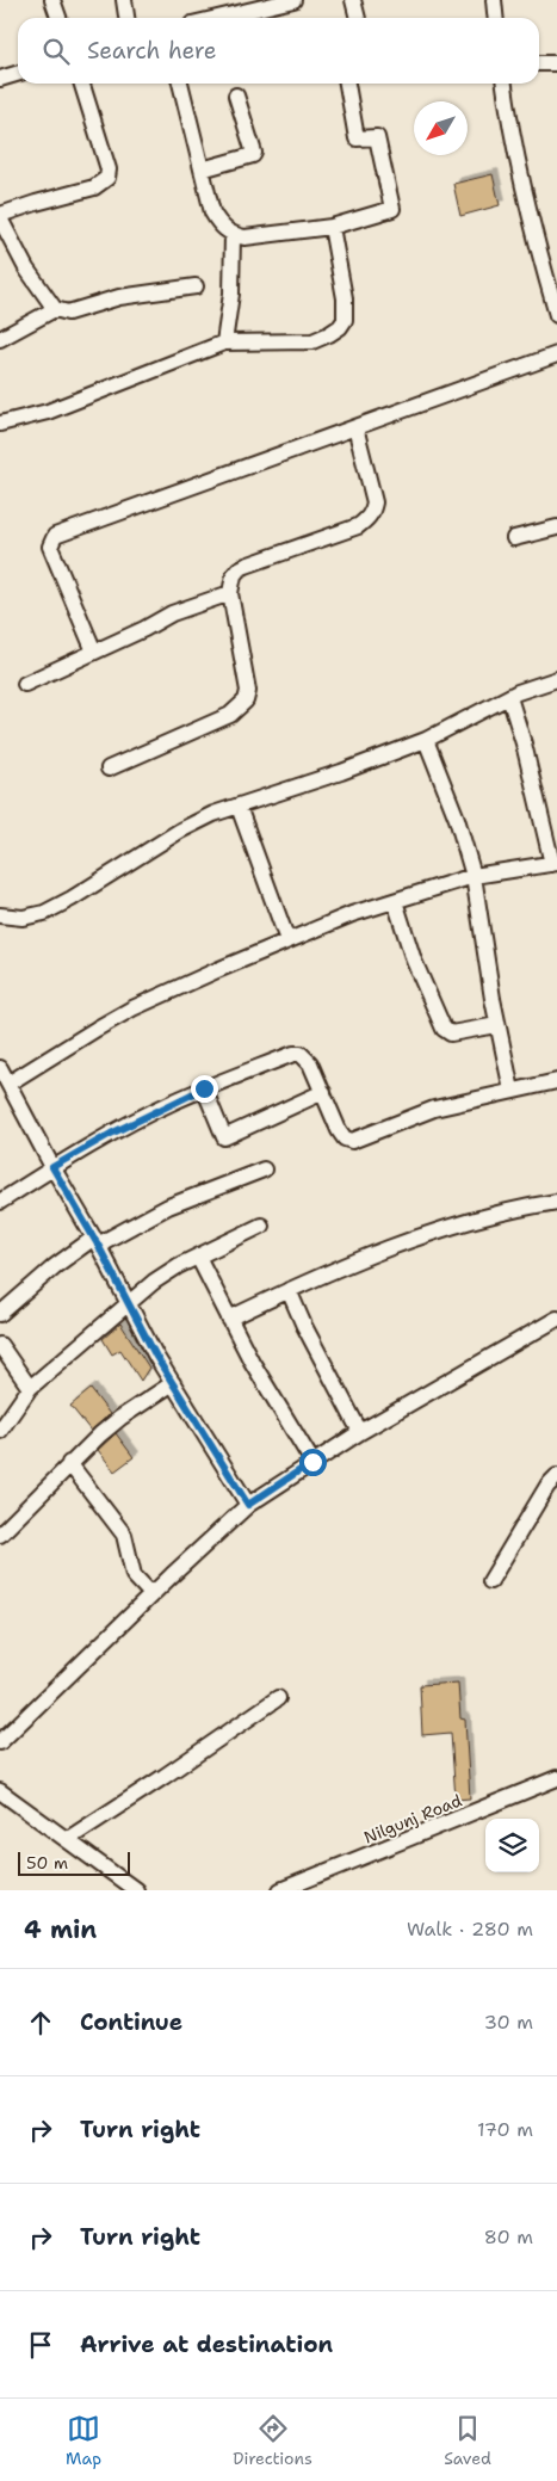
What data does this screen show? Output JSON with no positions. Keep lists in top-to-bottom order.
{
  "streets": {
    "street": ["Nilgunj Road"]
  },
  "scale_bar": "50 m",
  "north": "bottom left",
  "page": {
    "search": "Search here",
    "scale": "50 m",
    "heading": ["4 min", "Walk · 280 m"],
    "list": [
      ["Continue", "30 m"],
      ["Turn right", "170 m"],
      ["Turn right", "80 m"],
      "Arrive at destination"
    ],
    "nav": ["Map", "Directions", "Saved"]
  }
}
